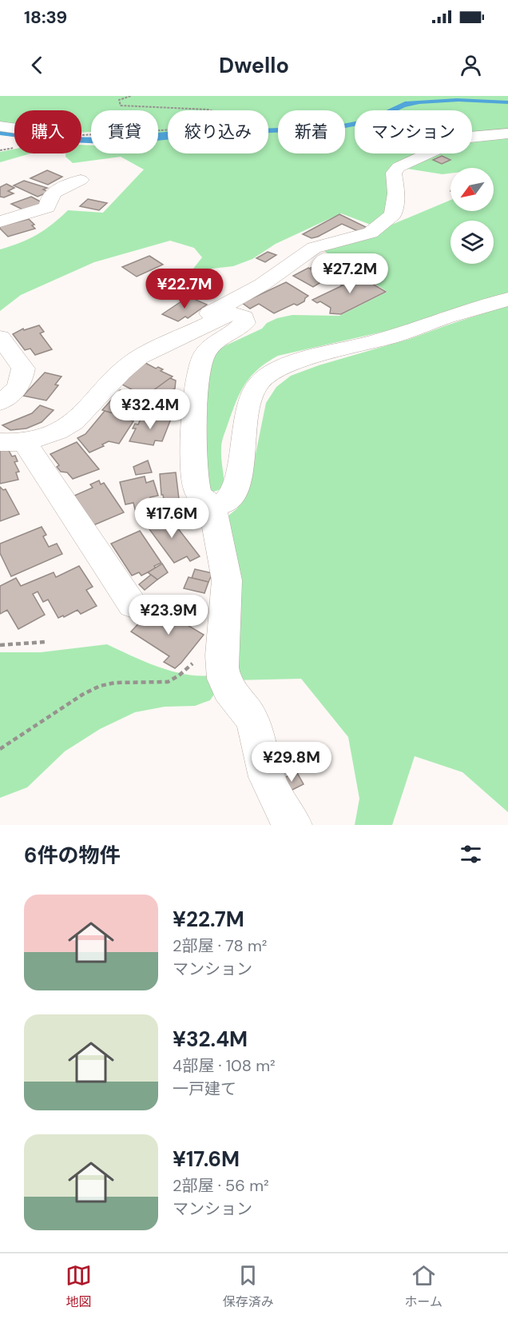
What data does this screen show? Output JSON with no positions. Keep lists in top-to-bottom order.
{
  "north": "bottom left",
  "page": {
    "status": "18:39",
    "header": "Dwello",
    "chip": [
      "購入",
      "賃貸",
      "絞り込み",
      "新着",
      "マンション"
    ],
    "price": [
      "¥27.2M",
      "¥22.7M",
      "¥32.4M",
      "¥17.6M",
      "¥23.9M",
      "¥29.8M"
    ],
    "heading": "6件の物件",
    "list": [
      {
        "name": "¥22.7M",
        "note": "2部屋 · 78 m² · マンション"
      },
      {
        "name": "¥32.4M",
        "note": "4部屋 · 108 m² · 一戸建て"
      },
      {
        "name": "¥17.6M",
        "note": "2部屋 · 56 m² · マンション"
      }
    ],
    "tabs": ["地図", "保存済み", "ホーム"]
  }
}
